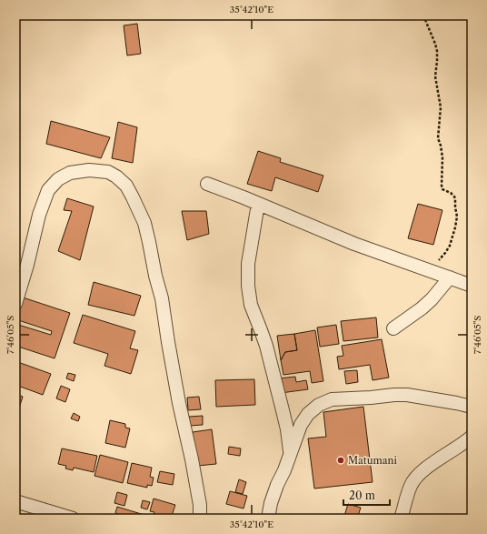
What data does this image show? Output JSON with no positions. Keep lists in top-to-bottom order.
{
  "places": ["Matumani"],
  "scale_bar": "20 m",
  "coordinates": ["35°42'10\"E", "7°46'05\"S"]
}
